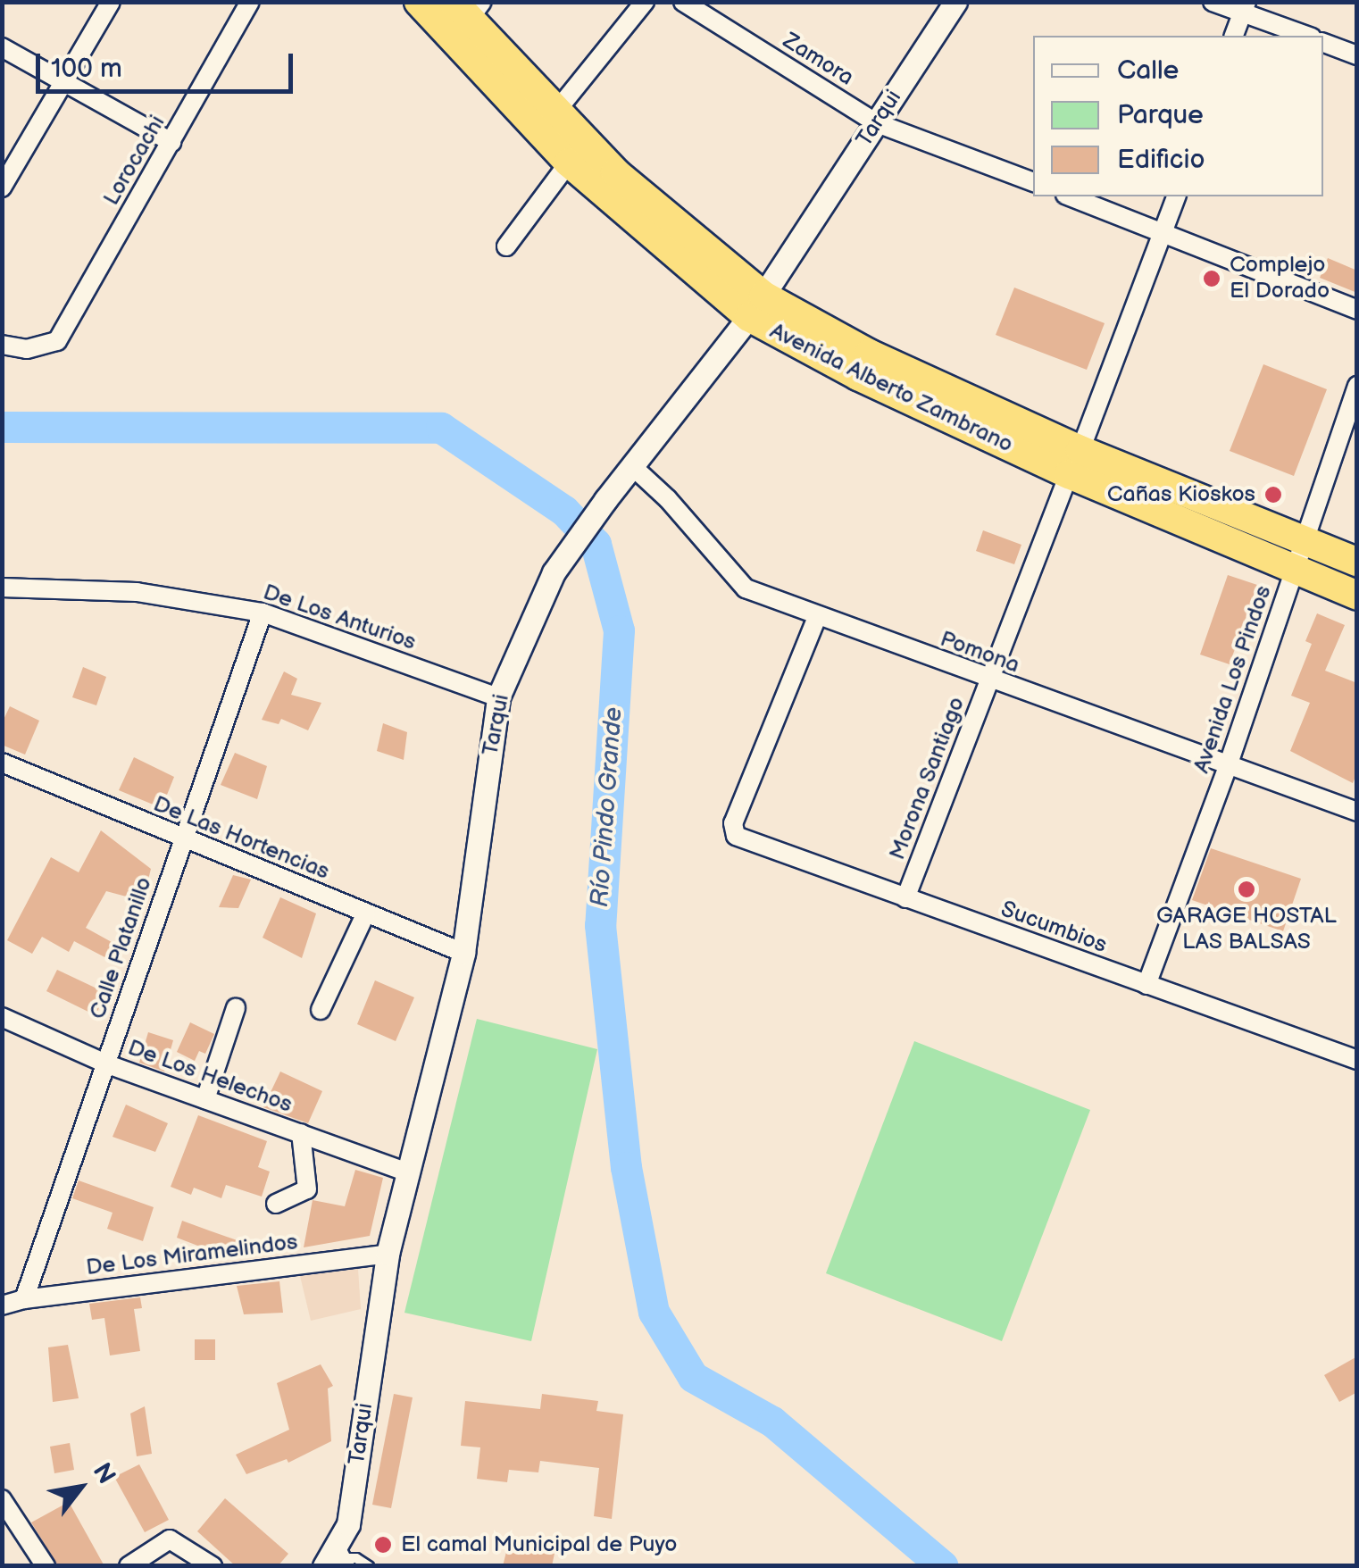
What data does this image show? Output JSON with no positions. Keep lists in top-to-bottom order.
{
  "streets": {
    "highway": ["Avenida Alberto Zambrano"],
    "street": [
      "Zamora",
      "Tarqui",
      "Lorocachi",
      "De Los Anturios",
      "Pomona",
      "Avenida Los Pindos",
      "Morona Santiago",
      "De Las Hortencias",
      "Sucumbios",
      "Calle Platanillo",
      "De Los Helechos",
      "De Los Miramelindos"
    ]
  },
  "crossings": [
    ["Zamora", "Tarqui"],
    ["Tarqui", "Avenida Alberto Zambrano"],
    ["Tarqui", "De Los Anturios"],
    ["Tarqui", "Pomona"],
    ["Tarqui", "De Las Hortencias"],
    ["Tarqui", "De Los Helechos"],
    ["Tarqui", "De Los Miramelindos"],
    ["Avenida Alberto Zambrano", "Avenida Los Pindos"],
    ["Avenida Alberto Zambrano", "Morona Santiago"],
    ["De Los Anturios", "Calle Platanillo"],
    ["Pomona", "Avenida Los Pindos"],
    ["Pomona", "Morona Santiago"],
    ["Pomona", "Sucumbios"],
    ["Avenida Los Pindos", "Sucumbios"],
    ["Morona Santiago", "Sucumbios"],
    ["De Las Hortencias", "Calle Platanillo"],
    ["Calle Platanillo", "De Los Helechos"],
    ["Calle Platanillo", "De Los Miramelindos"]
  ],
  "water": ["Río Pindo Grande"],
  "places": [
    "Complejo El Dorado",
    "Cañas Kioskos",
    "GARAGE HOSTAL LAS BALSAS",
    "El camal Municipal de Puyo"
  ],
  "legend": ["Calle", "Parque", "Edificio"],
  "scale_bar": "100 m",
  "north": "top right"
}
